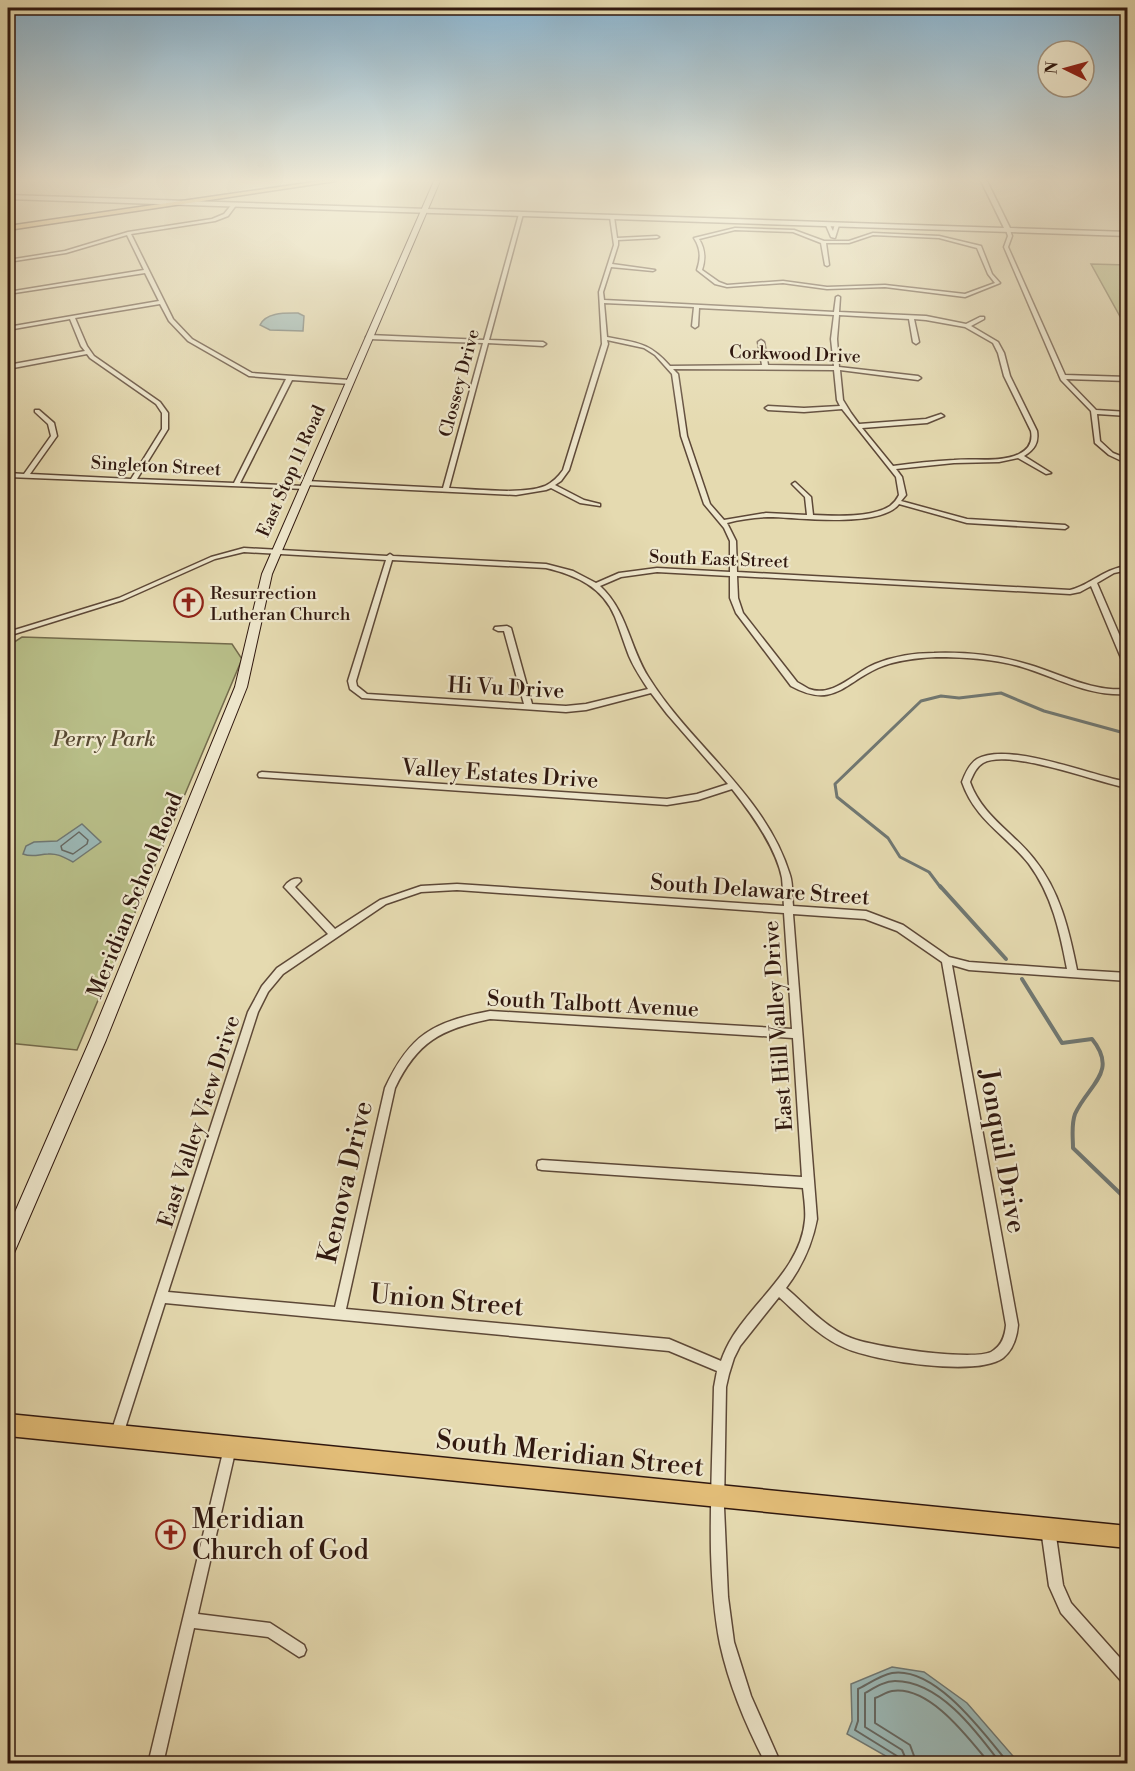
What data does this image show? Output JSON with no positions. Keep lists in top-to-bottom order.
{
  "streets": {
    "main road": ["East Stop 11 Road", "Meridian School Road", "South Meridian Street"],
    "street": [
      "Corkwood Drive",
      "Clossey Drive",
      "Singleton Street",
      "South East Street",
      "Hi Vu Drive",
      "Valley Estates Drive",
      "South Delaware Street",
      "South Talbott Avenue",
      "East Hill Valley Drive",
      "East Valley View Drive",
      "Jonquil Drive",
      "Kenova Drive",
      "Union Street"
    ]
  },
  "crossings": [
    ["Clossey Drive", "Singleton Street"],
    ["Singleton Street", "East Stop 11 Road"],
    ["East Stop 11 Road", "Meridian School Road"],
    ["South East Street", "East Hill Valley Drive"],
    ["Hi Vu Drive", "East Hill Valley Drive"],
    ["Valley Estates Drive", "East Hill Valley Drive"],
    ["South Delaware Street", "East Hill Valley Drive"],
    ["South Delaware Street", "East Valley View Drive"],
    ["South Delaware Street", "Jonquil Drive"],
    ["South Talbott Avenue", "East Hill Valley Drive"],
    ["South Talbott Avenue", "Kenova Drive"],
    ["East Hill Valley Drive", "Jonquil Drive"],
    ["East Hill Valley Drive", "Union Street"],
    ["East Hill Valley Drive", "South Meridian Street"],
    ["East Valley View Drive", "Union Street"],
    ["East Valley View Drive", "South Meridian Street"],
    ["Kenova Drive", "Union Street"]
  ],
  "parks": ["Perry Park"],
  "places": {
    "church": ["Resurrection Lutheran Church", "Meridian Church of God"]
  },
  "north": "left"
}
